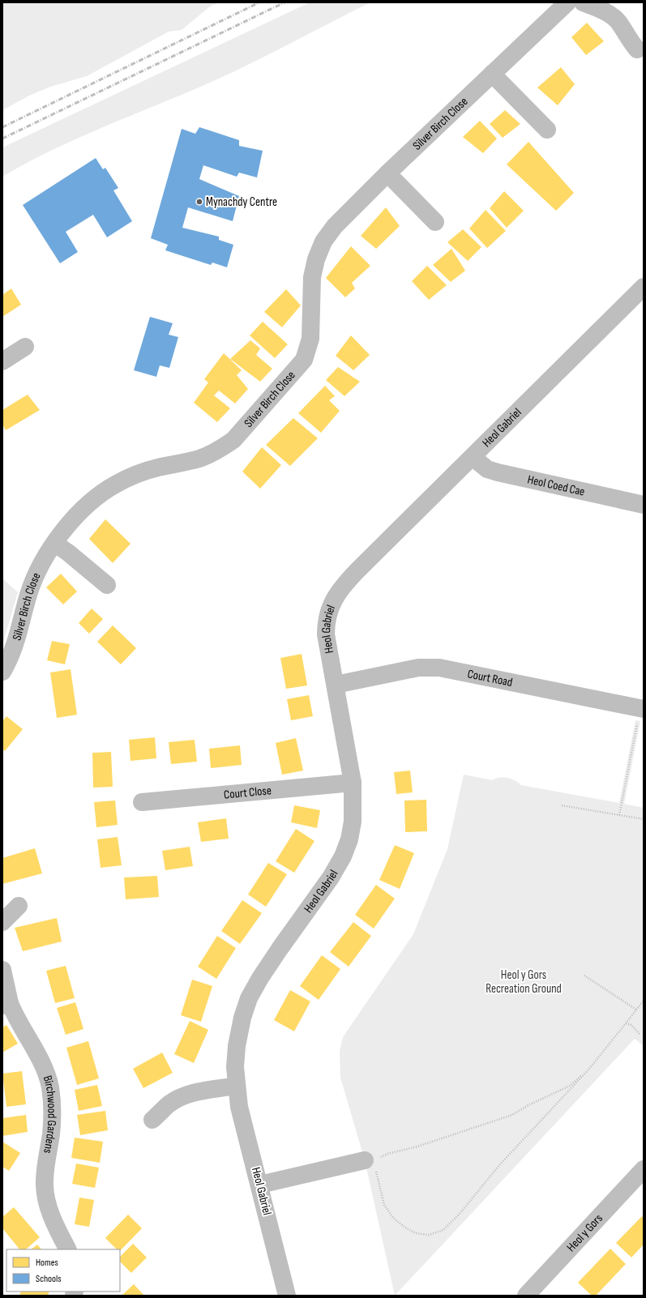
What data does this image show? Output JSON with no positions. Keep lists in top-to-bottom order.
{
  "streets": {
    "street": [
      "Silver Birch Close",
      "Heol Gabriel",
      "Heol Coed Cae",
      "Court Road",
      "Court Close",
      "Birchwood Gardens",
      "Heol y Gors"
    ]
  },
  "crossings": [
    ["Heol Gabriel", "Heol Coed Cae"],
    ["Heol Gabriel", "Court Road"],
    ["Heol Gabriel", "Court Close"]
  ],
  "parks": ["Heol y Gors Recreation Ground"],
  "places": ["Mynachdy Centre"],
  "legend": ["Homes", "Schools"]
}
